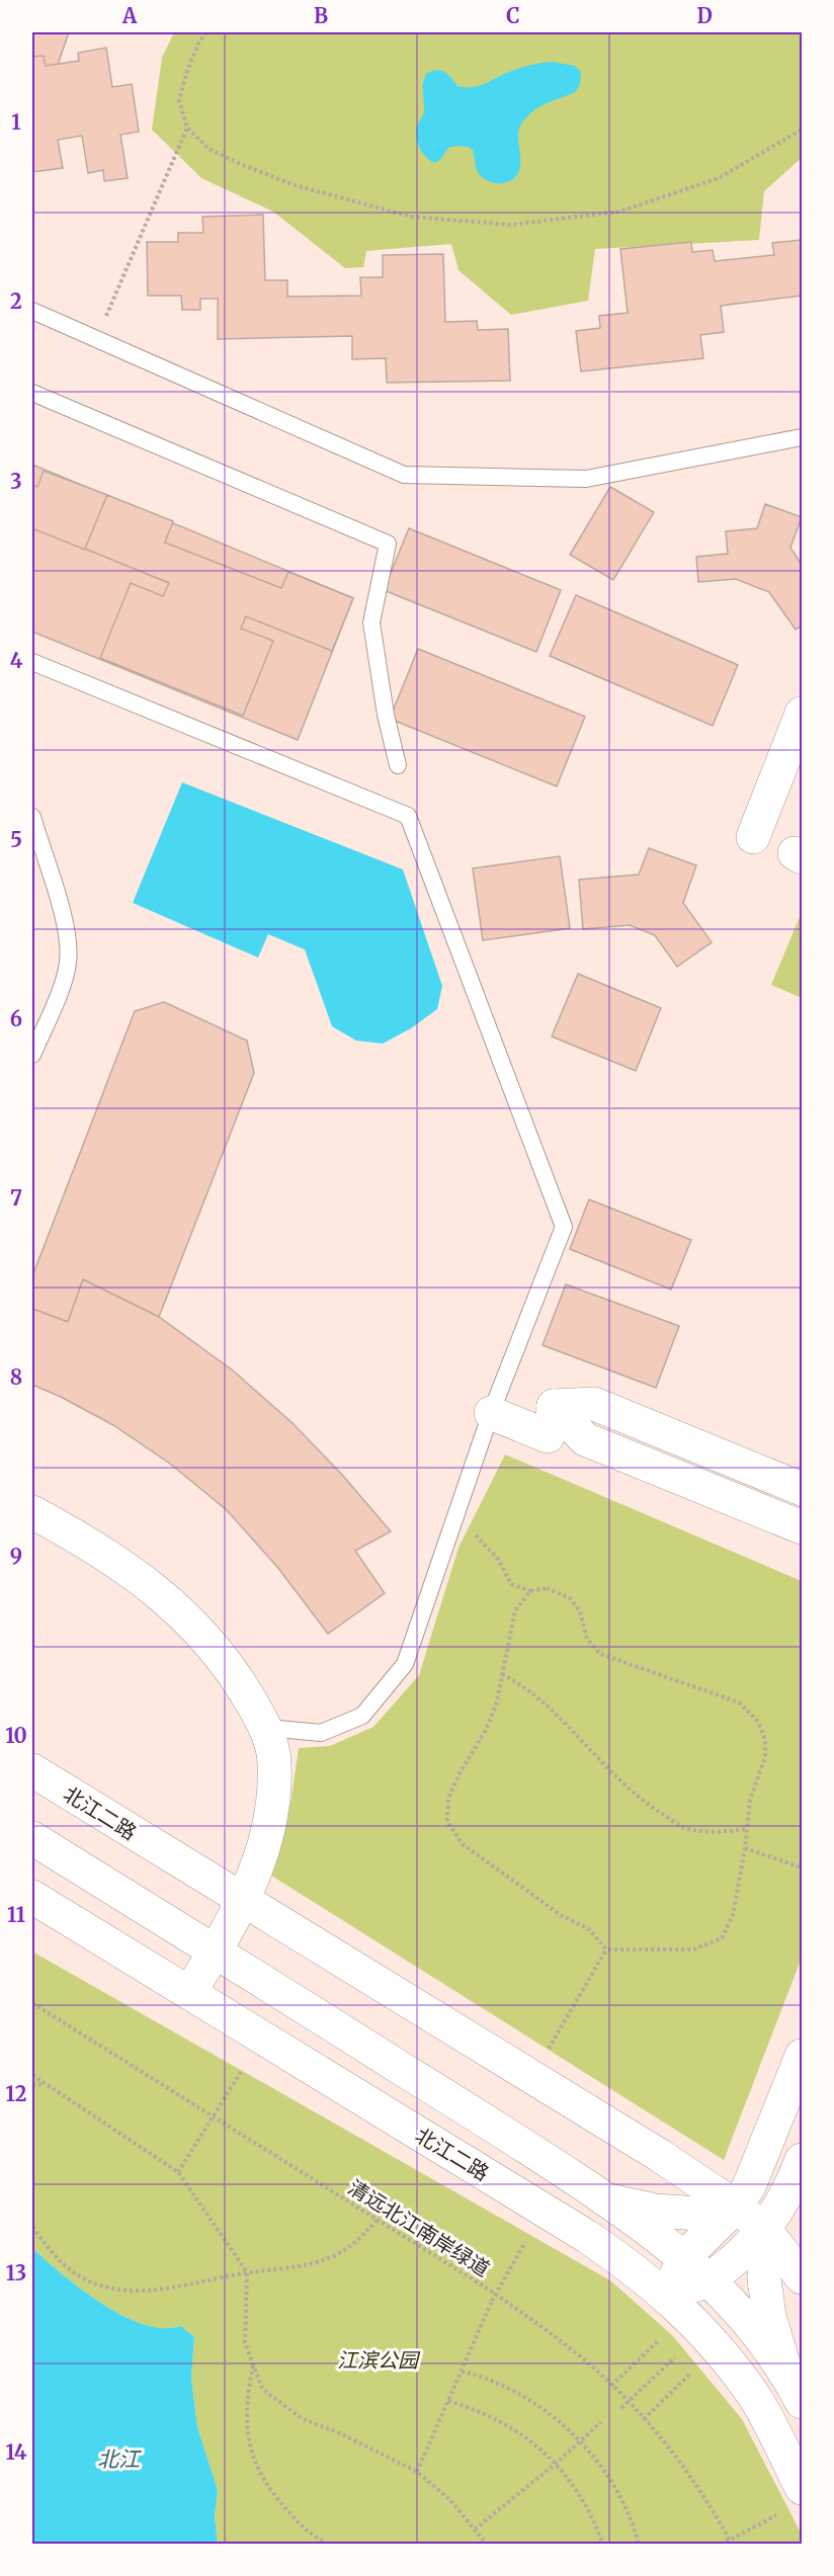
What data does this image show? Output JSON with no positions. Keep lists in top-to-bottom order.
{
  "streets": {
    "street": ["北江二路"],
    "path": ["清远北江南岸绿道"]
  },
  "water": ["北江"],
  "parks": ["江滨公园"],
  "grid": {
    "columns": [
      "A",
      "B",
      "C",
      "D"
    ],
    "rows": [
      "1",
      "2",
      "3",
      "4",
      "5",
      "6",
      "7",
      "8",
      "9",
      "10",
      "11",
      "12",
      "13",
      "14"
    ]
  }
}
